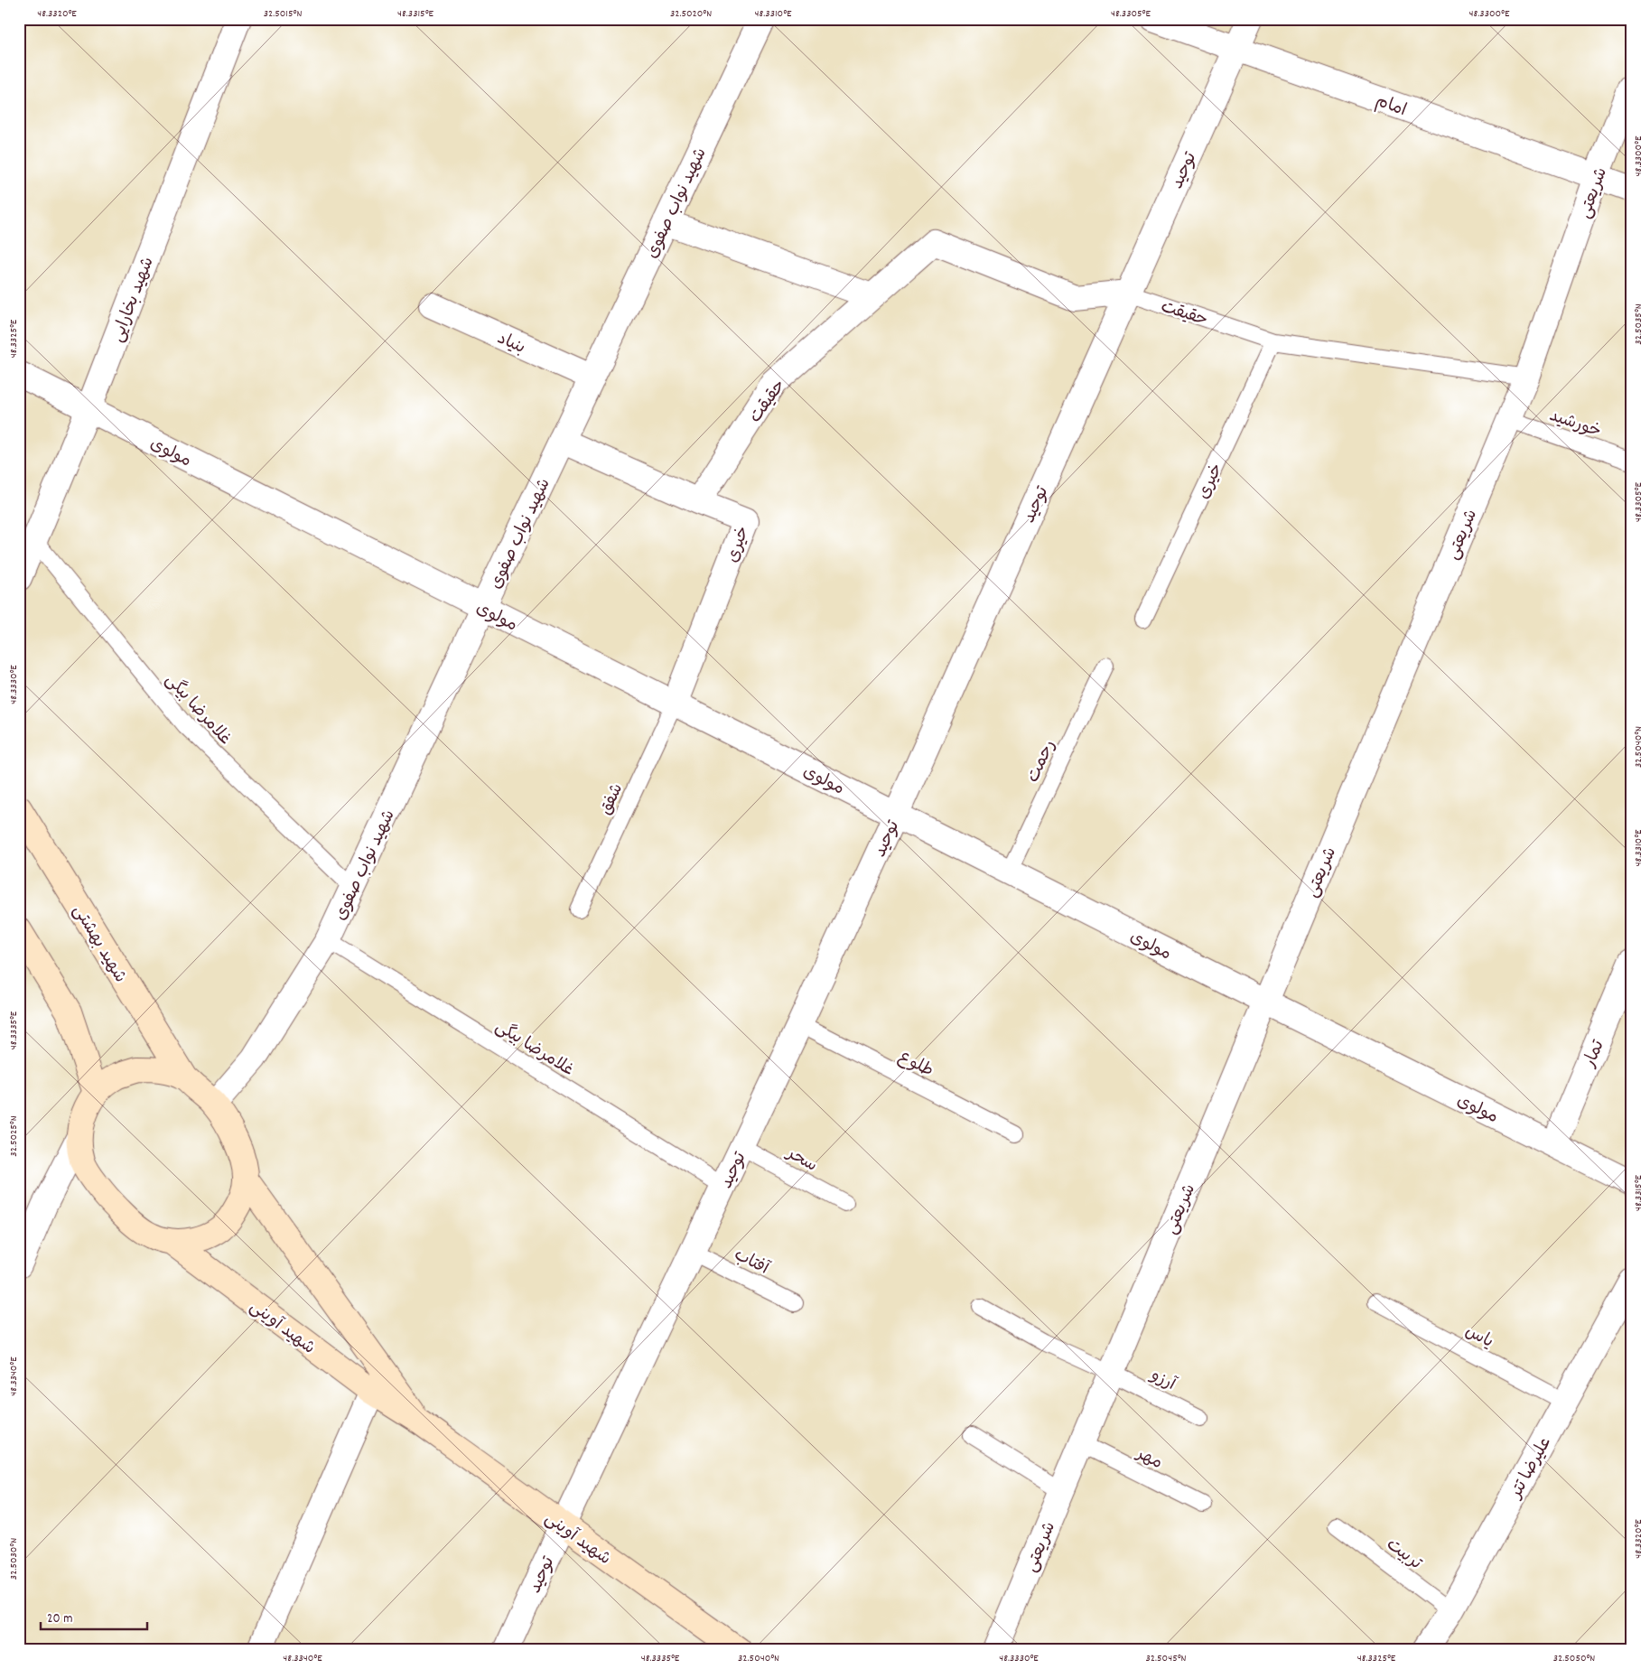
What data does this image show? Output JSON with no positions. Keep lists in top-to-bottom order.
{
  "streets": {
    "street": [
      "امام",
      "توحید",
      "شریعتی",
      "شهید نواب صفوی",
      "شهید بخارایی",
      "حقیقت",
      "بنیاد",
      "مولوی",
      "خیری",
      "شهید بهشتی",
      "تمار",
      "شهید آوینی",
      "علیرضا تتر"
    ],
    "lane": [
      "خورشید",
      "غلامرضا بیگی",
      "رحمت",
      "شفق",
      "طلوع",
      "سحر",
      "آفتاب",
      "یاس",
      "آرزو",
      "مهر",
      "تربیت"
    ]
  },
  "crossings": [
    ["امام", "توحید"],
    ["امام", "شریعتی"],
    ["توحید", "حقیقت"],
    ["توحید", "مولوی"],
    ["توحید", "غلامرضا بیگی"],
    ["توحید", "طلوع"],
    ["توحید", "سحر"],
    ["توحید", "آفتاب"],
    ["توحید", "شهید آوینی"],
    ["شریعتی", "حقیقت"],
    ["شریعتی", "خورشید"],
    ["شریعتی", "مولوی"],
    ["شریعتی", "آرزو"],
    ["شریعتی", "مهر"],
    ["شهید نواب صفوی", "بنیاد"],
    ["شهید نواب صفوی", "مولوی"],
    ["شهید نواب صفوی", "خیری"],
    ["شهید نواب صفوی", "غلامرضا بیگی"],
    ["شهید بخارایی", "مولوی"],
    ["شهید بخارایی", "غلامرضا بیگی"],
    ["حقیقت", "خیری"],
    ["مولوی", "خیری"],
    ["مولوی", "رحمت"],
    ["مولوی", "شفق"],
    ["مولوی", "تمار"],
    ["خیری", "شفق"],
    ["یاس", "علیرضا تتر"],
    ["علیرضا تتر", "تربیت"]
  ],
  "scale_bar": "20 m",
  "coordinates": [
    "48.3320°E",
    "32.5015°N",
    "48.3315°E",
    "32.5020°N",
    "48.3310°E",
    "48.3305°E",
    "48.3300°E",
    "32.5035°N",
    "48.3325°E",
    "48.3330°E",
    "32.5040°N",
    "48.3335°E",
    "32.5025°N",
    "48.3340°E",
    "32.5030°N",
    "32.5045°N",
    "32.5050°N"
  ]
}
